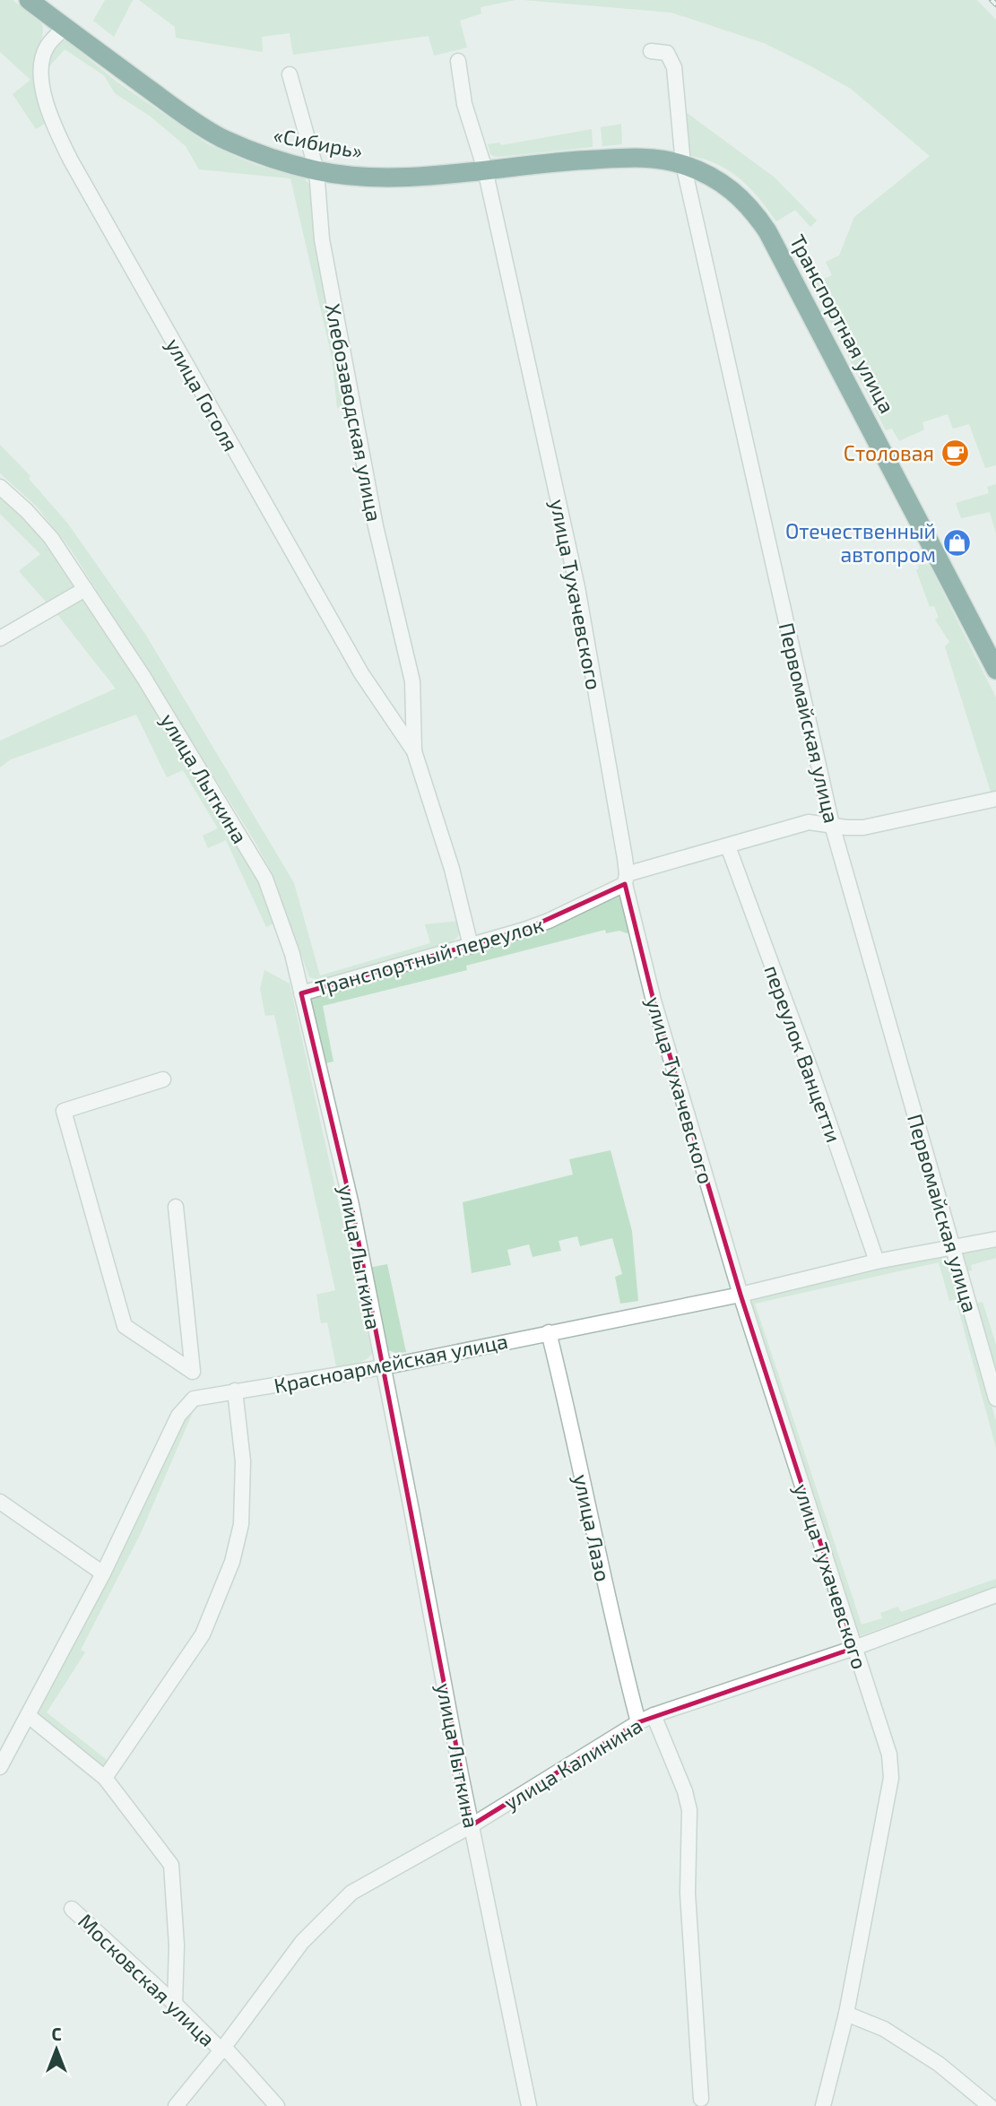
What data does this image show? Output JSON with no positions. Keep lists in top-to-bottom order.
{
  "streets": {
    "highway": ["«Сибирь»", "Транспортная улица"],
    "street": [
      "улица Гоголя",
      "Хлебозаводская улица",
      "улица Тухачевского",
      "Первомайская улица",
      "улица Лыткина",
      "Транспортный переулок",
      "переулок Ванцетти",
      "Красноармейская улица",
      "улица Лазо",
      "улица Калинина",
      "Московская улица"
    ]
  },
  "crossings": [
    ["«Сибирь»", "Транспортная улица"],
    ["«Сибирь»", "улица Гоголя"],
    ["«Сибирь»", "Хлебозаводская улица"],
    ["«Сибирь»", "улица Тухачевского"],
    ["«Сибирь»", "Первомайская улица"],
    ["Транспортная улица", "Первомайская улица"],
    ["улица Гоголя", "Хлебозаводская улица"],
    ["улица Тухачевского", "Транспортный переулок"],
    ["улица Тухачевского", "Красноармейская улица"],
    ["улица Тухачевского", "улица Калинина"],
    ["Первомайская улица", "Транспортный переулок"],
    ["Первомайская улица", "Красноармейская улица"],
    ["улица Лыткина", "Транспортный переулок"],
    ["улица Лыткина", "Красноармейская улица"],
    ["улица Лыткина", "улица Калинина"],
    ["Транспортный переулок", "переулок Ванцетти"],
    ["переулок Ванцетти", "Красноармейская улица"],
    ["Красноармейская улица", "улица Лазо"],
    ["улица Лазо", "улица Калинина"],
    ["улица Калинина", "Московская улица"]
  ],
  "places": {
    "cafe": ["Столовая"],
    "shop": ["Отечественный автопром"]
  },
  "north": "top"
}
